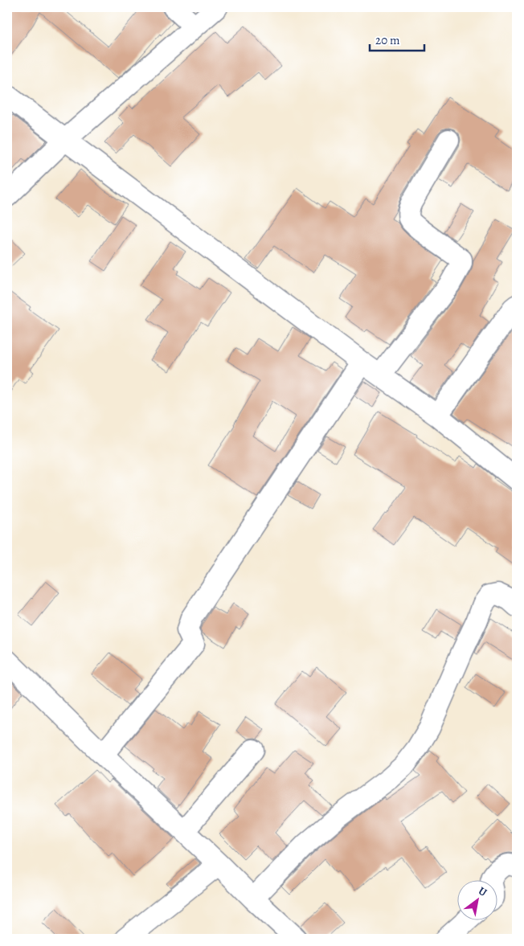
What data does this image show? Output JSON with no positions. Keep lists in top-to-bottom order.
{
  "scale_bar": "20 m",
  "north": "top right"
}
